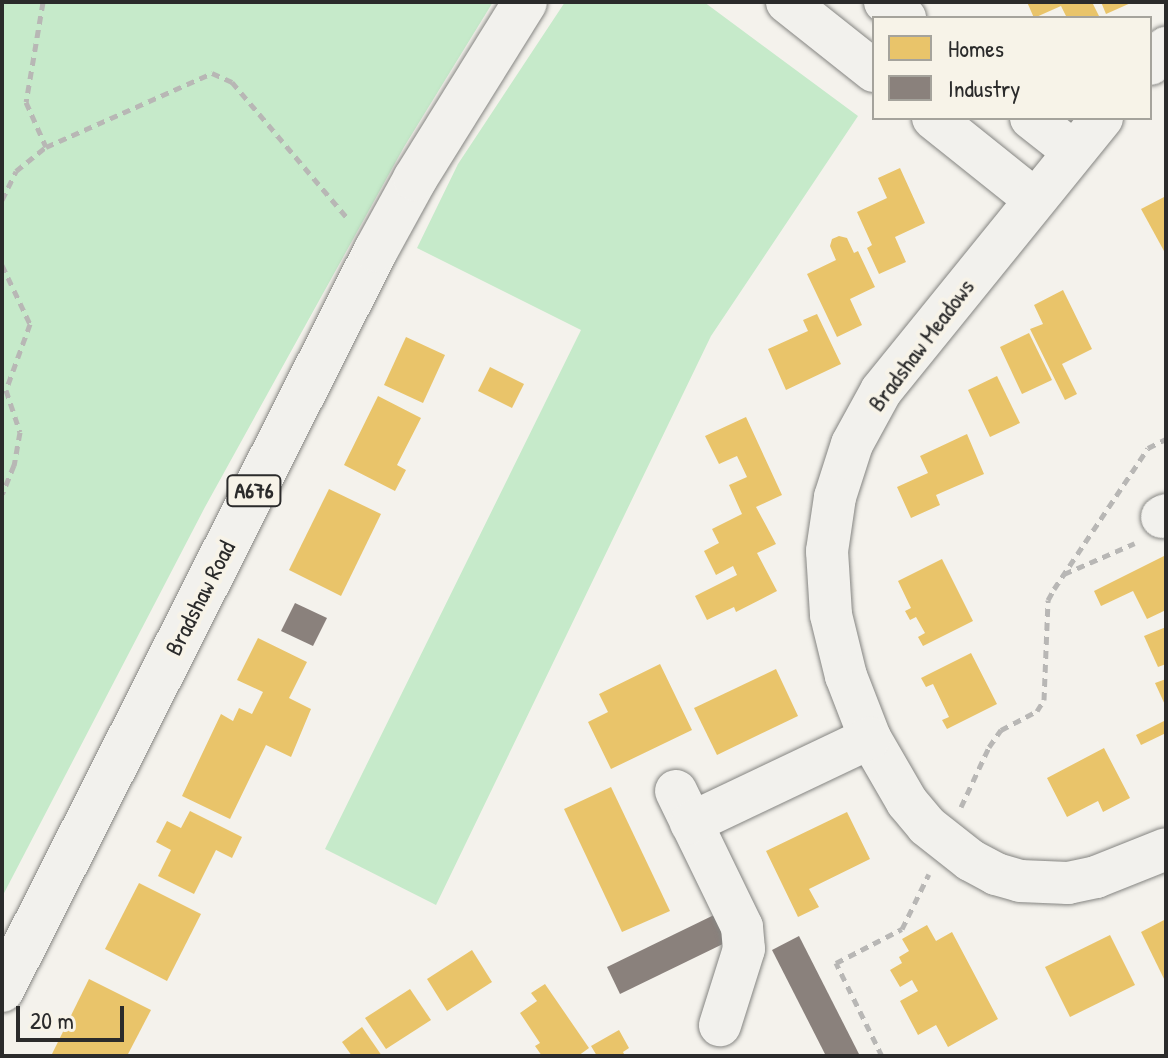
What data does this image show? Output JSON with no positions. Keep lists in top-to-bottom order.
{
  "streets": {
    "main road": ["A676", "Bradshaw Road"],
    "street": ["Bradshaw Meadows"]
  },
  "legend": ["Homes", "Industry"],
  "scale_bar": "20 m"
}
